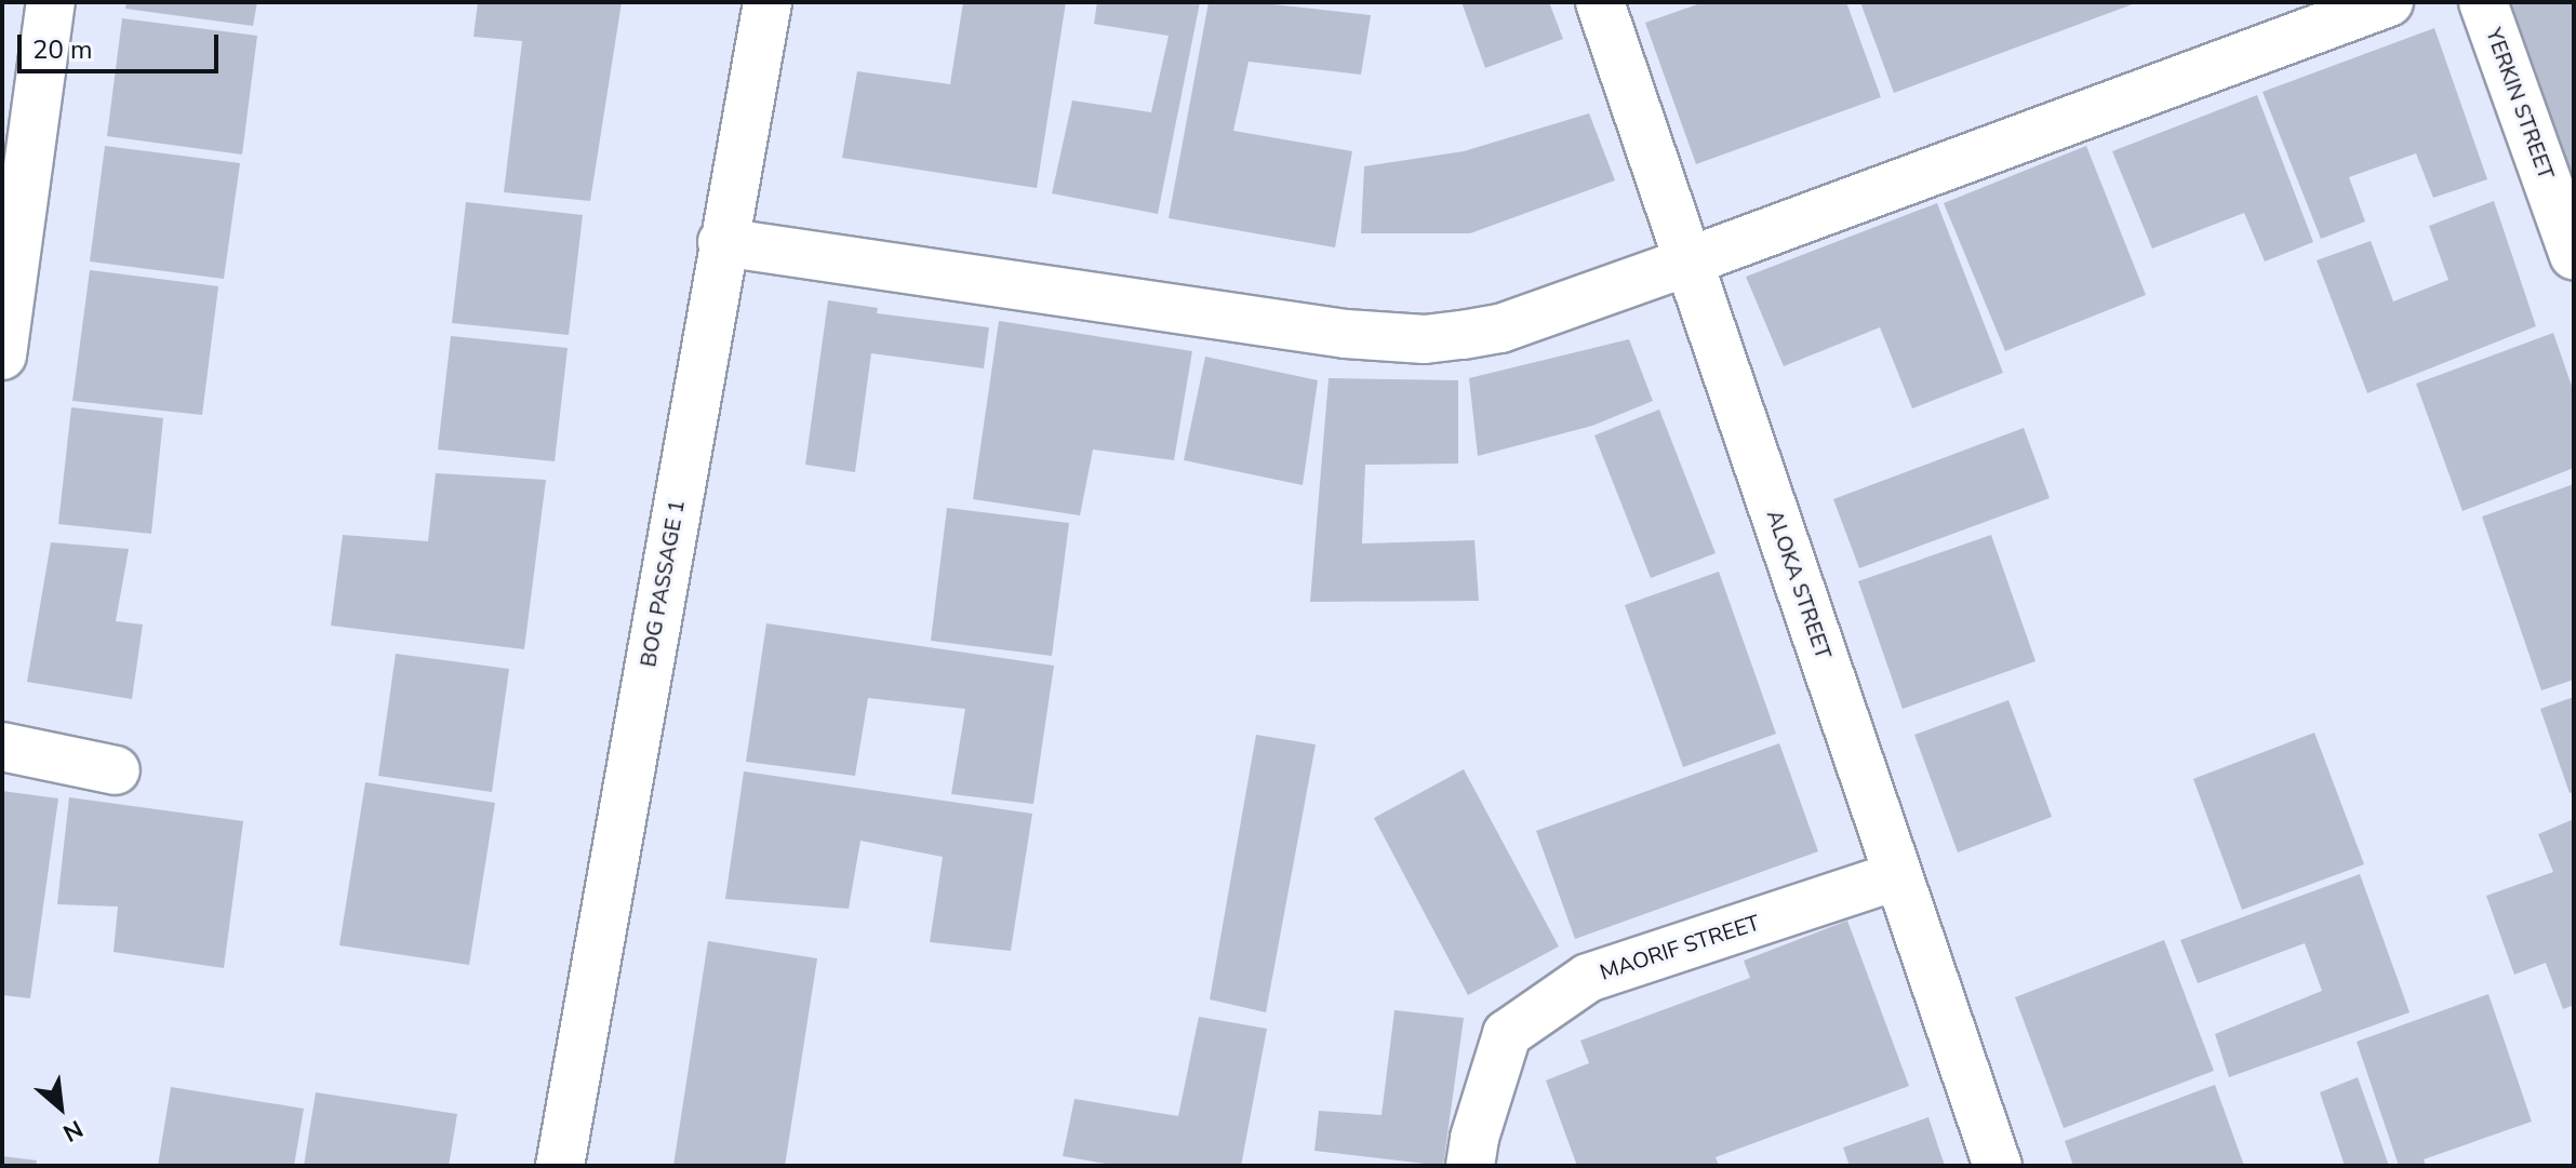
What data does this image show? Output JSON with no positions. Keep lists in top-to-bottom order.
{
  "streets": {
    "street": [
      "YERKIN STREET",
      "BOG PASSAGE 1",
      "ALOKA STREET",
      "MAORIF STREET"
    ]
  },
  "crossings": [
    ["ALOKA STREET", "MAORIF STREET"]
  ],
  "scale_bar": "20 m",
  "north": "bottom right"
}
